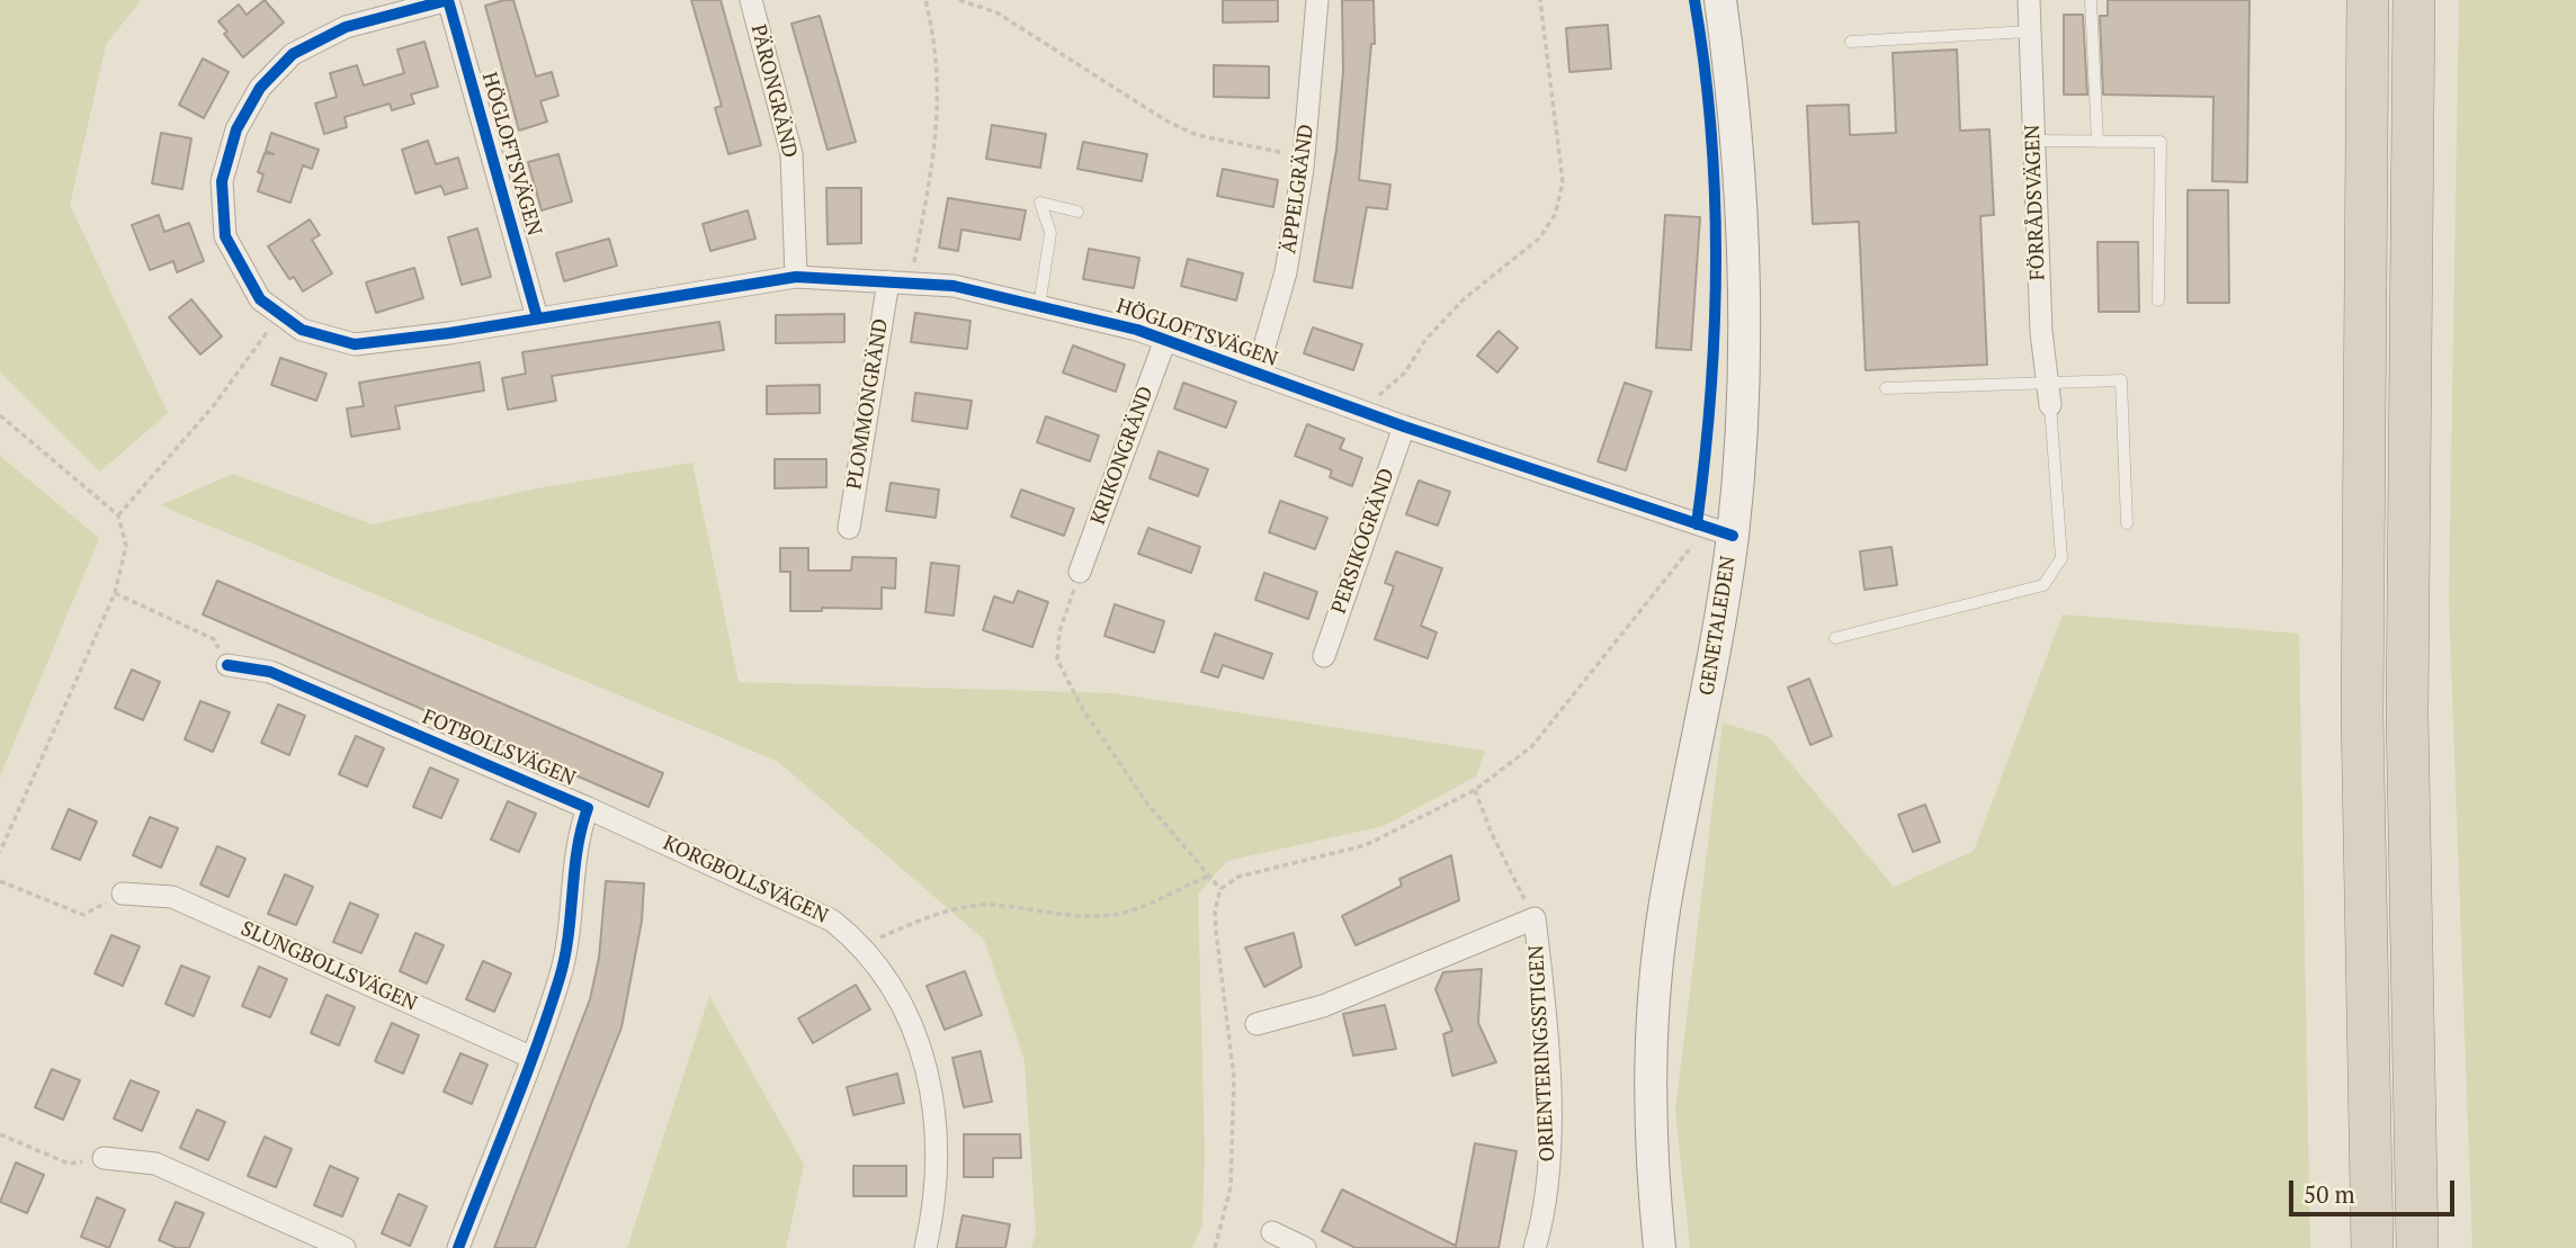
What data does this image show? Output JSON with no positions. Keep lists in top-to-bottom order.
{
  "streets": {
    "main road": ["GENETALEDEN"],
    "street": [
      "PÄRONGRÄND",
      "HÖGLOFTSVÄGEN",
      "ÄPPELGRÄND",
      "FÖRRÅDSVÄGEN",
      "PLOMMONGRÄND",
      "KRIKONGRÄND",
      "PERSIKOGRÄND",
      "FOTBOLLSVÄGEN",
      "KORGBOLLSVÄGEN",
      "SLUNGBOLLSVÄGEN",
      "ORIENTERINGSSTIGEN"
    ]
  },
  "crossings": [
    ["PÄRONGRÄND", "HÖGLOFTSVÄGEN"],
    ["HÖGLOFTSVÄGEN", "ÄPPELGRÄND"],
    ["HÖGLOFTSVÄGEN", "PLOMMONGRÄND"],
    ["HÖGLOFTSVÄGEN", "KRIKONGRÄND"],
    ["HÖGLOFTSVÄGEN", "PERSIKOGRÄND"],
    ["HÖGLOFTSVÄGEN", "GENETALEDEN"],
    ["FOTBOLLSVÄGEN", "KORGBOLLSVÄGEN"],
    ["FOTBOLLSVÄGEN", "SLUNGBOLLSVÄGEN"]
  ],
  "scale_bar": "50 m"
}
